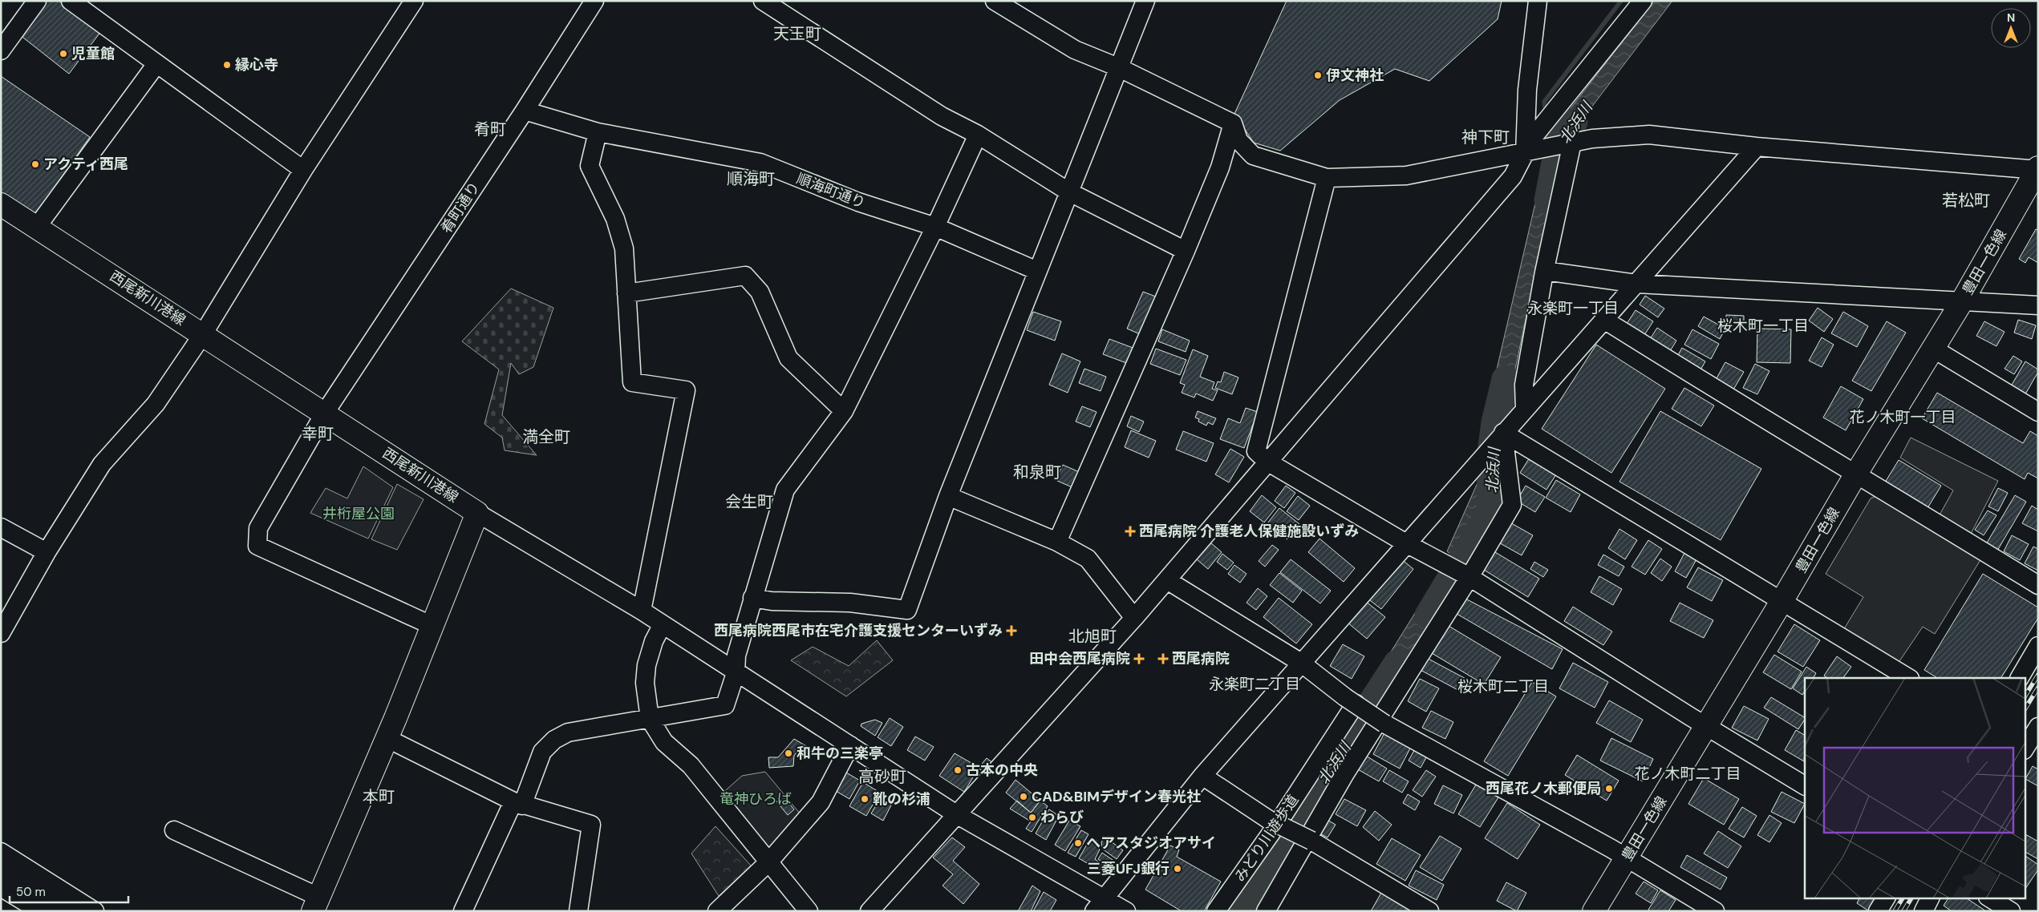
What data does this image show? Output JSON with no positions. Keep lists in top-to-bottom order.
{
  "streets": {
    "main road": ["豊田一色線", "西尾新川港線"],
    "street": ["順海町通り", "肴町通り", "みどり川遊歩道"]
  },
  "crossings": [
    ["順海町通り", "肴町通り"],
    ["肴町通り", "西尾新川港線"]
  ],
  "districts": [
    "天王町",
    "肴町",
    "神下町",
    "順海町",
    "若松町",
    "永楽町一丁目",
    "桜木町一丁目",
    "花ノ木町一丁目",
    "幸町",
    "満全町",
    "和泉町",
    "会生町",
    "北旭町",
    "永楽町二丁目",
    "桜木町二丁目",
    "花ノ木町二丁目",
    "高砂町",
    "本町"
  ],
  "water": ["北浜川"],
  "parks": ["井桁屋公園", "竜神ひろば"],
  "places": {
    "other": [
      "児童館",
      "縁心寺",
      "伊文神社",
      "アクティ西尾",
      "和牛の三楽亭",
      "古本の中央",
      "西尾花ノ木郵便局",
      "CAD&BIMデザイン春光社",
      "靴の杉浦",
      "わらび",
      "ヘアスタジオアサイ",
      "三菱UFJ銀行"
    ],
    "health": [
      "西尾病院 介護老人保健施設いずみ",
      "西尾病院西尾市在宅介護支援センターいずみ",
      "田中会西尾病院",
      "西尾病院"
    ]
  },
  "scale_bar": "50 m",
  "north": "top"
}
